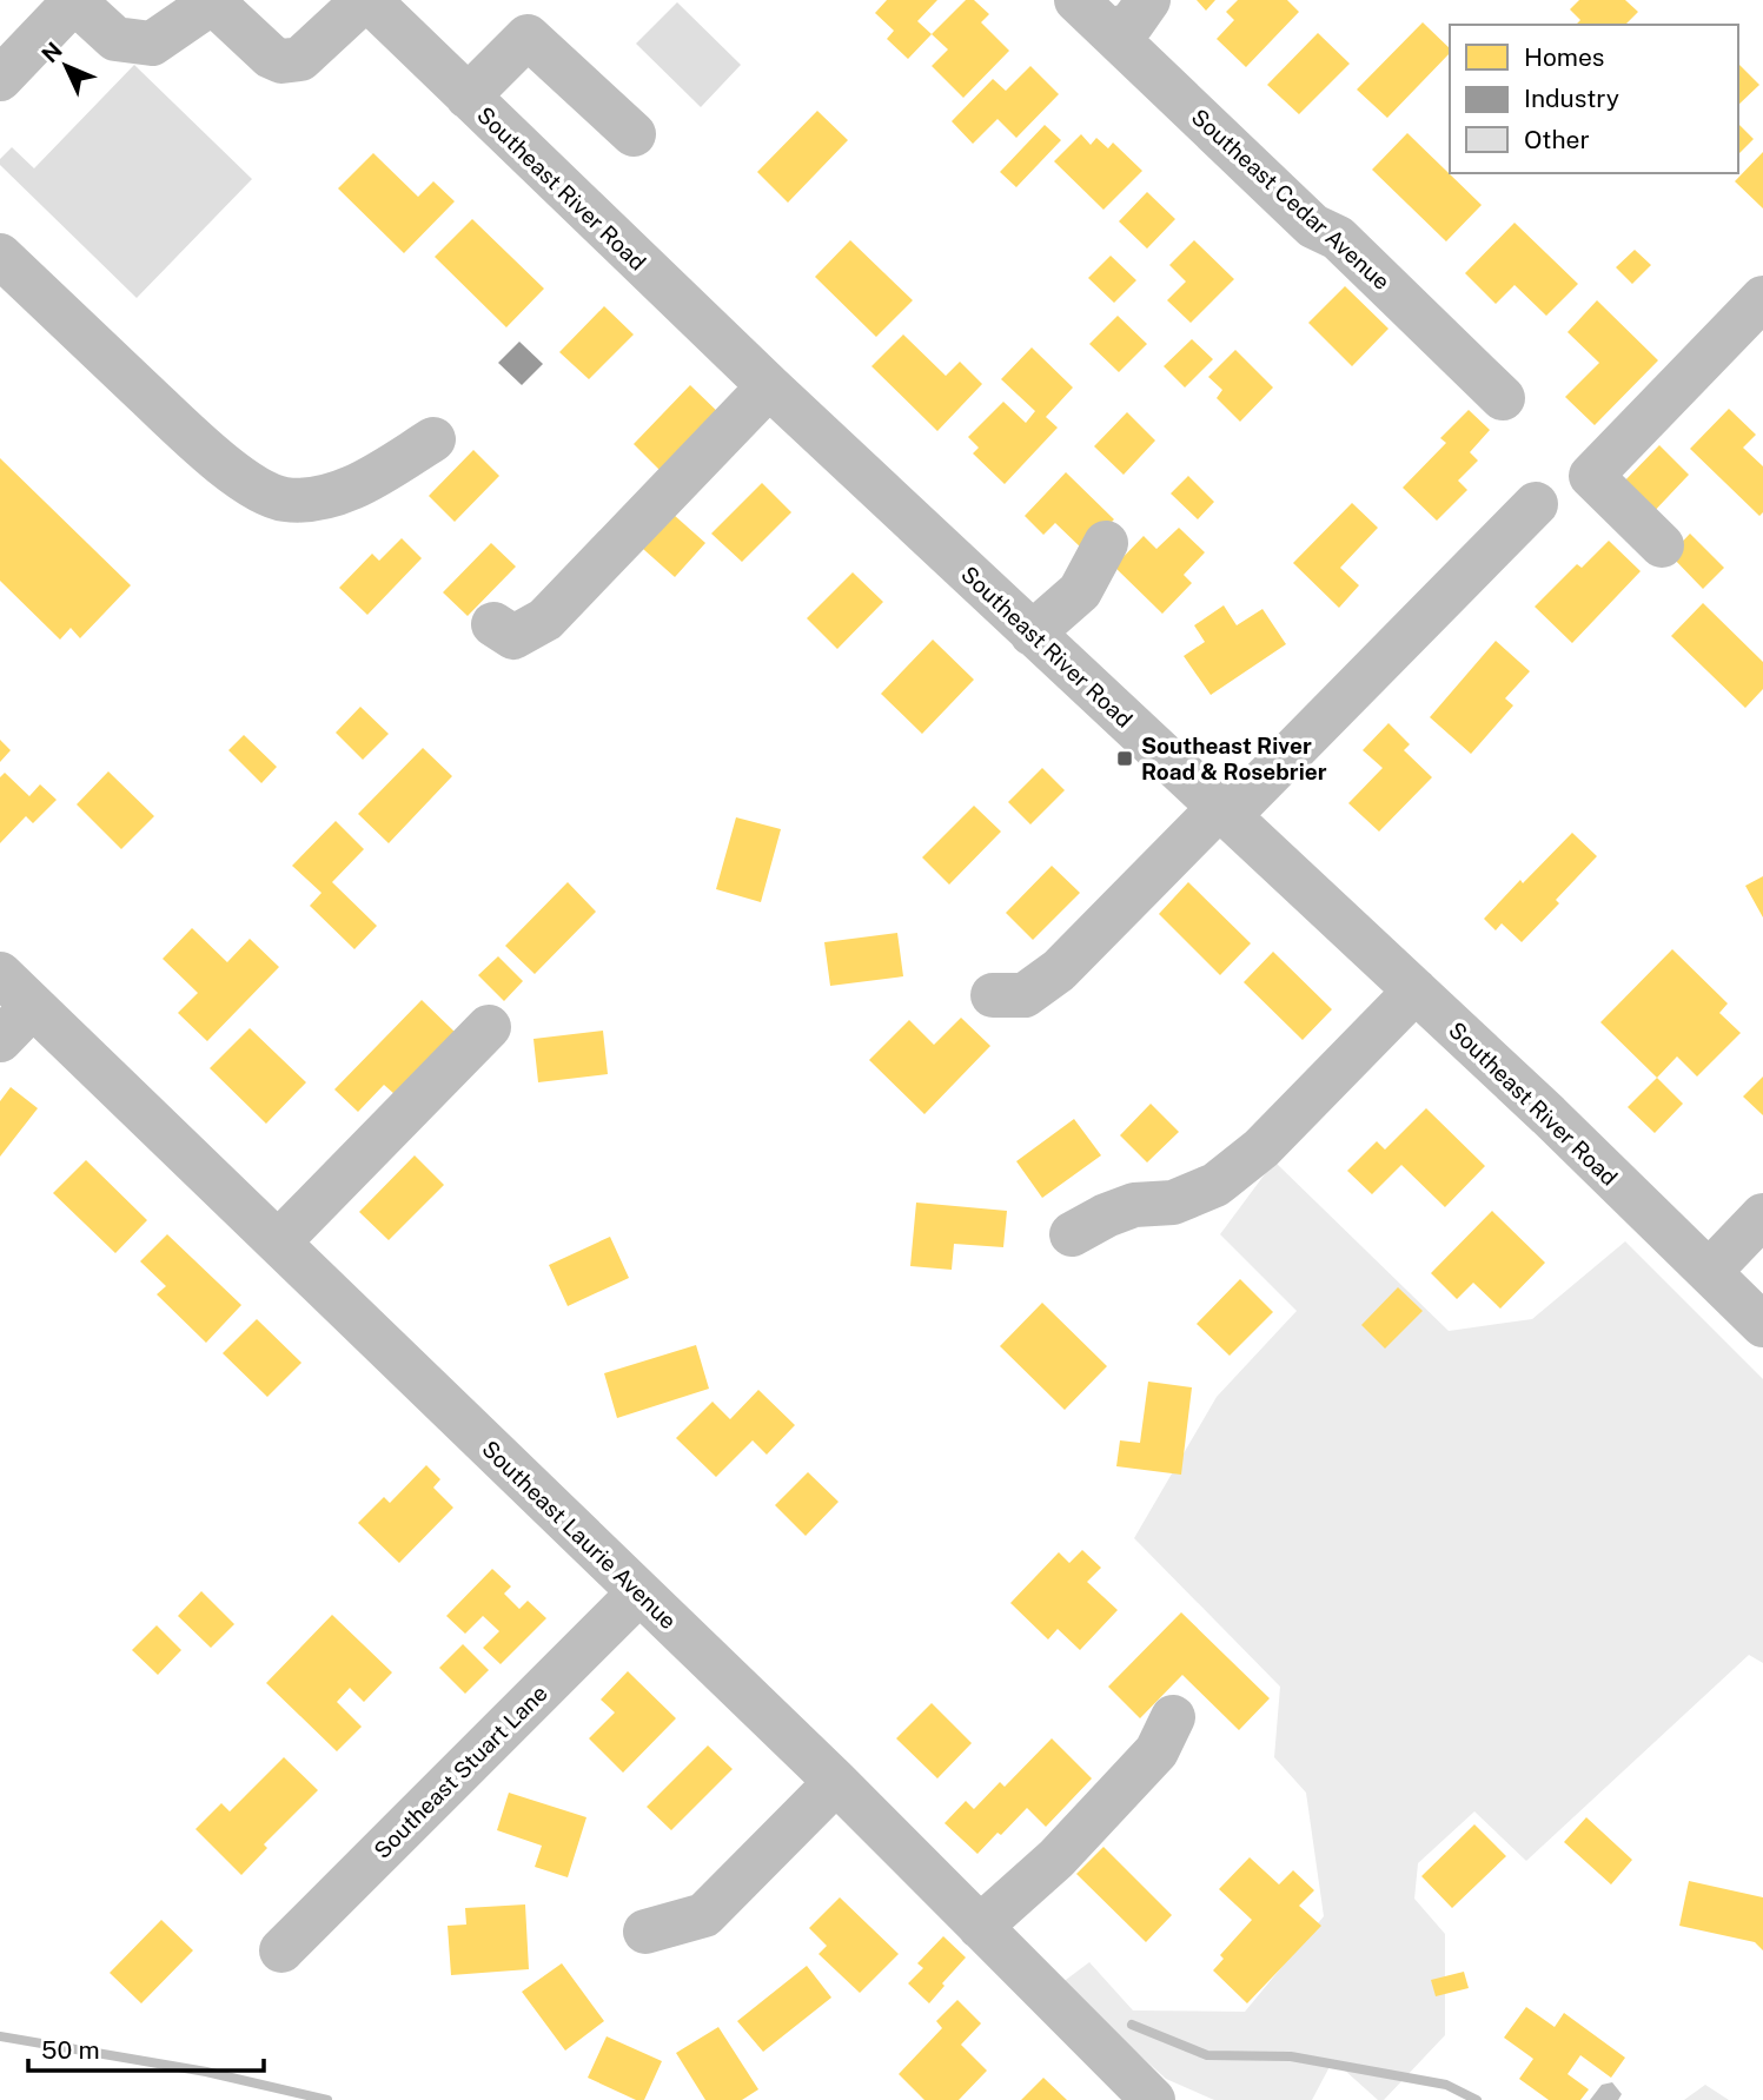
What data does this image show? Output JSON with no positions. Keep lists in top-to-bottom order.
{
  "streets": {
    "street": [
      "Southeast River Road",
      "Southeast Cedar Avenue",
      "Southeast Laurie Avenue",
      "Southeast Stuart Lane"
    ]
  },
  "crossings": [
    ["Southeast Laurie Avenue", "Southeast Stuart Lane"]
  ],
  "places": {
    "transit": ["Southeast River Road & Rosebrier"]
  },
  "legend": ["Homes", "Industry", "Other"],
  "scale_bar": "50 m",
  "north": "top left"
}
